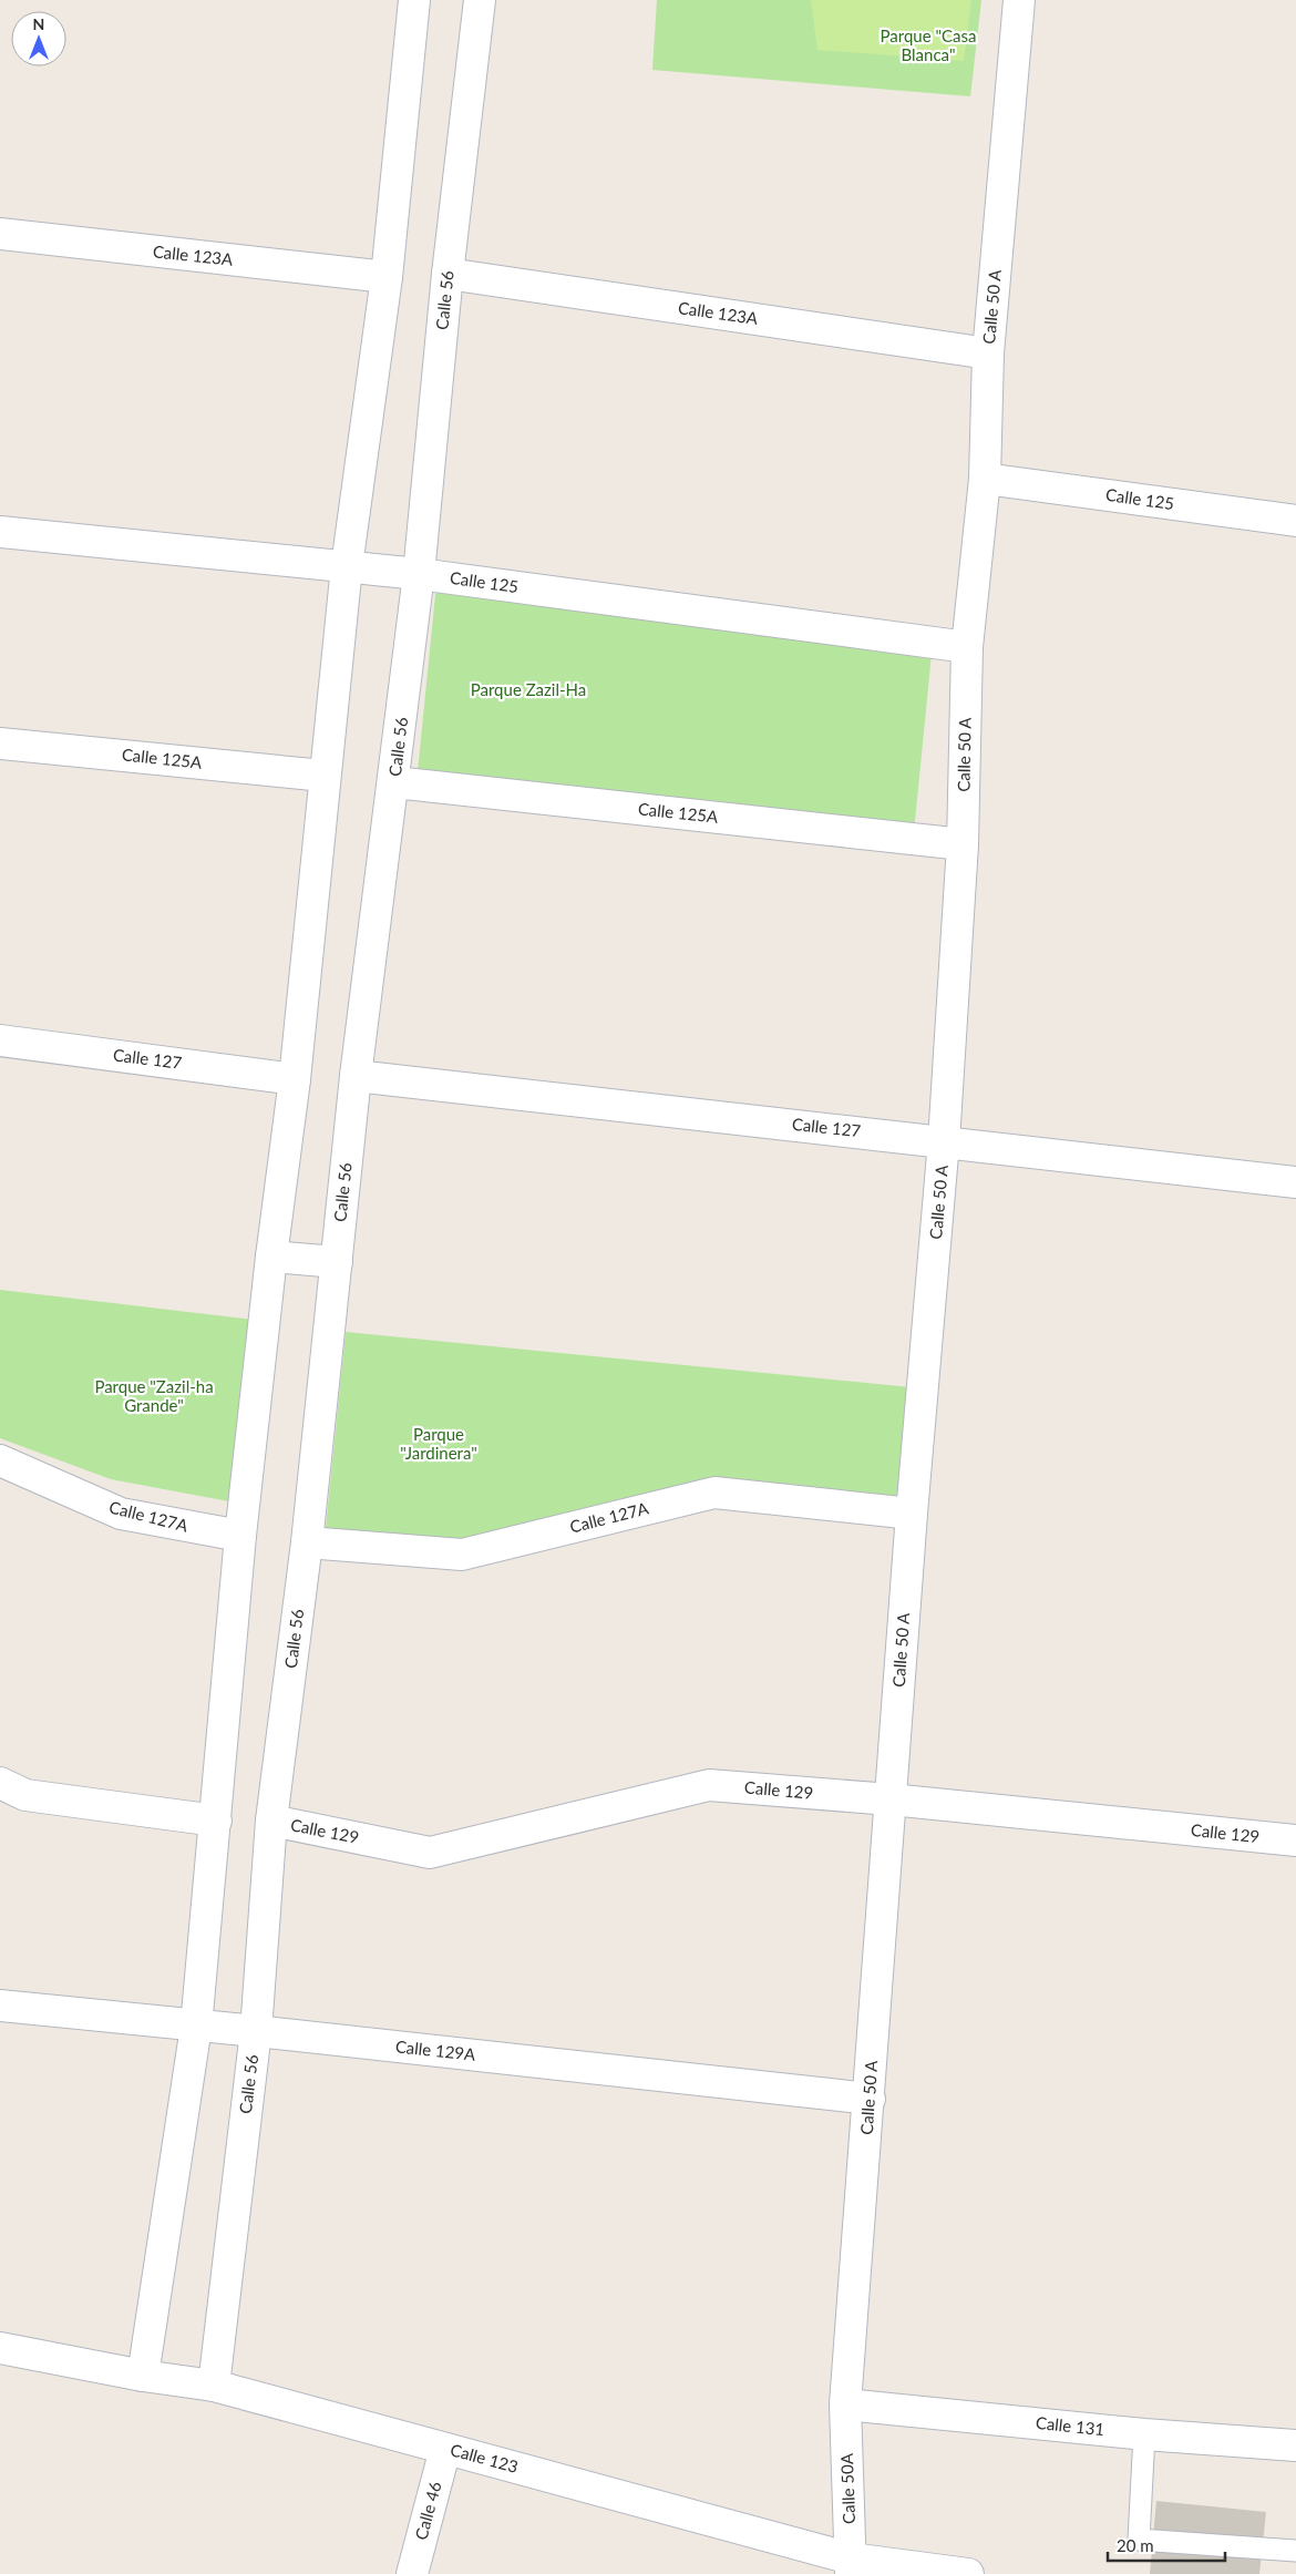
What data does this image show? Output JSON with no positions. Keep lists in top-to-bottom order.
{
  "streets": {
    "street": [
      "Calle 123A",
      "Calle 56",
      "Calle 50 A",
      "Calle 125",
      "Calle 125A",
      "Calle 127",
      "Calle 127A",
      "Calle 129",
      "Calle 129A",
      "Calle 131",
      "Calle 123",
      "Calle 50A",
      "Calle 46"
    ]
  },
  "crossings": [
    ["Calle 123A", "Calle 56"],
    ["Calle 123A", "Calle 50 A"],
    ["Calle 56", "Calle 125"],
    ["Calle 56", "Calle 125A"],
    ["Calle 56", "Calle 127"],
    ["Calle 56", "Calle 127A"],
    ["Calle 56", "Calle 129"],
    ["Calle 56", "Calle 129A"],
    ["Calle 56", "Calle 123"],
    ["Calle 50 A", "Calle 125"],
    ["Calle 50 A", "Calle 125A"],
    ["Calle 50 A", "Calle 127"],
    ["Calle 50 A", "Calle 127A"],
    ["Calle 50 A", "Calle 129"],
    ["Calle 50 A", "Calle 129A"],
    ["Calle 50 A", "Calle 131"],
    ["Calle 50 A", "Calle 50A"],
    ["Calle 131", "Calle 50A"],
    ["Calle 123", "Calle 50A"],
    ["Calle 123", "Calle 46"]
  ],
  "parks": [
    "Parque \"Casa Blanca\"",
    "Parque Zazil-Ha",
    "Parque \"Zazil-ha Grande\"",
    "Parque \"Jardinera\""
  ],
  "scale_bar": "20 m",
  "north": "top"
}
